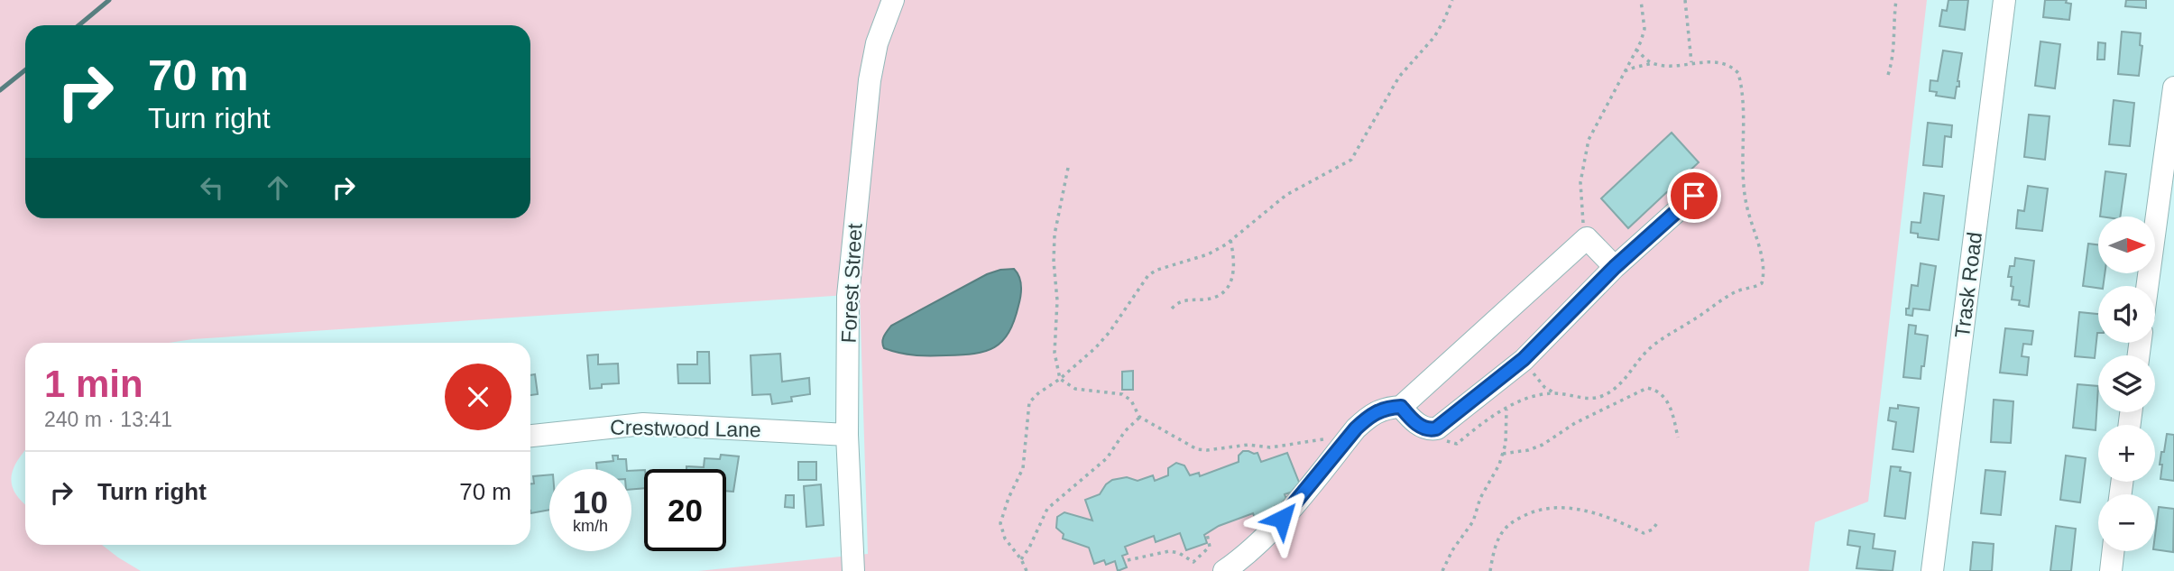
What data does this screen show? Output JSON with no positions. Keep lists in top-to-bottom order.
{
  "streets": {
    "street": ["Forest Street", "Trask Road", "Crestwood Lane"]
  },
  "crossings": [
    ["Forest Street", "Crestwood Lane"]
  ],
  "north": "right",
  "page": {
    "turn": ["70 m", "Turn right"],
    "map_buttons": ["+", "−"],
    "heading": ["1 min", "240 m · 13:41"],
    "list": [
      {
        "name": "Turn right",
        "value": "70 m"
      }
    ],
    "speed": "10 km/h",
    "limit": "20"
  }
}
